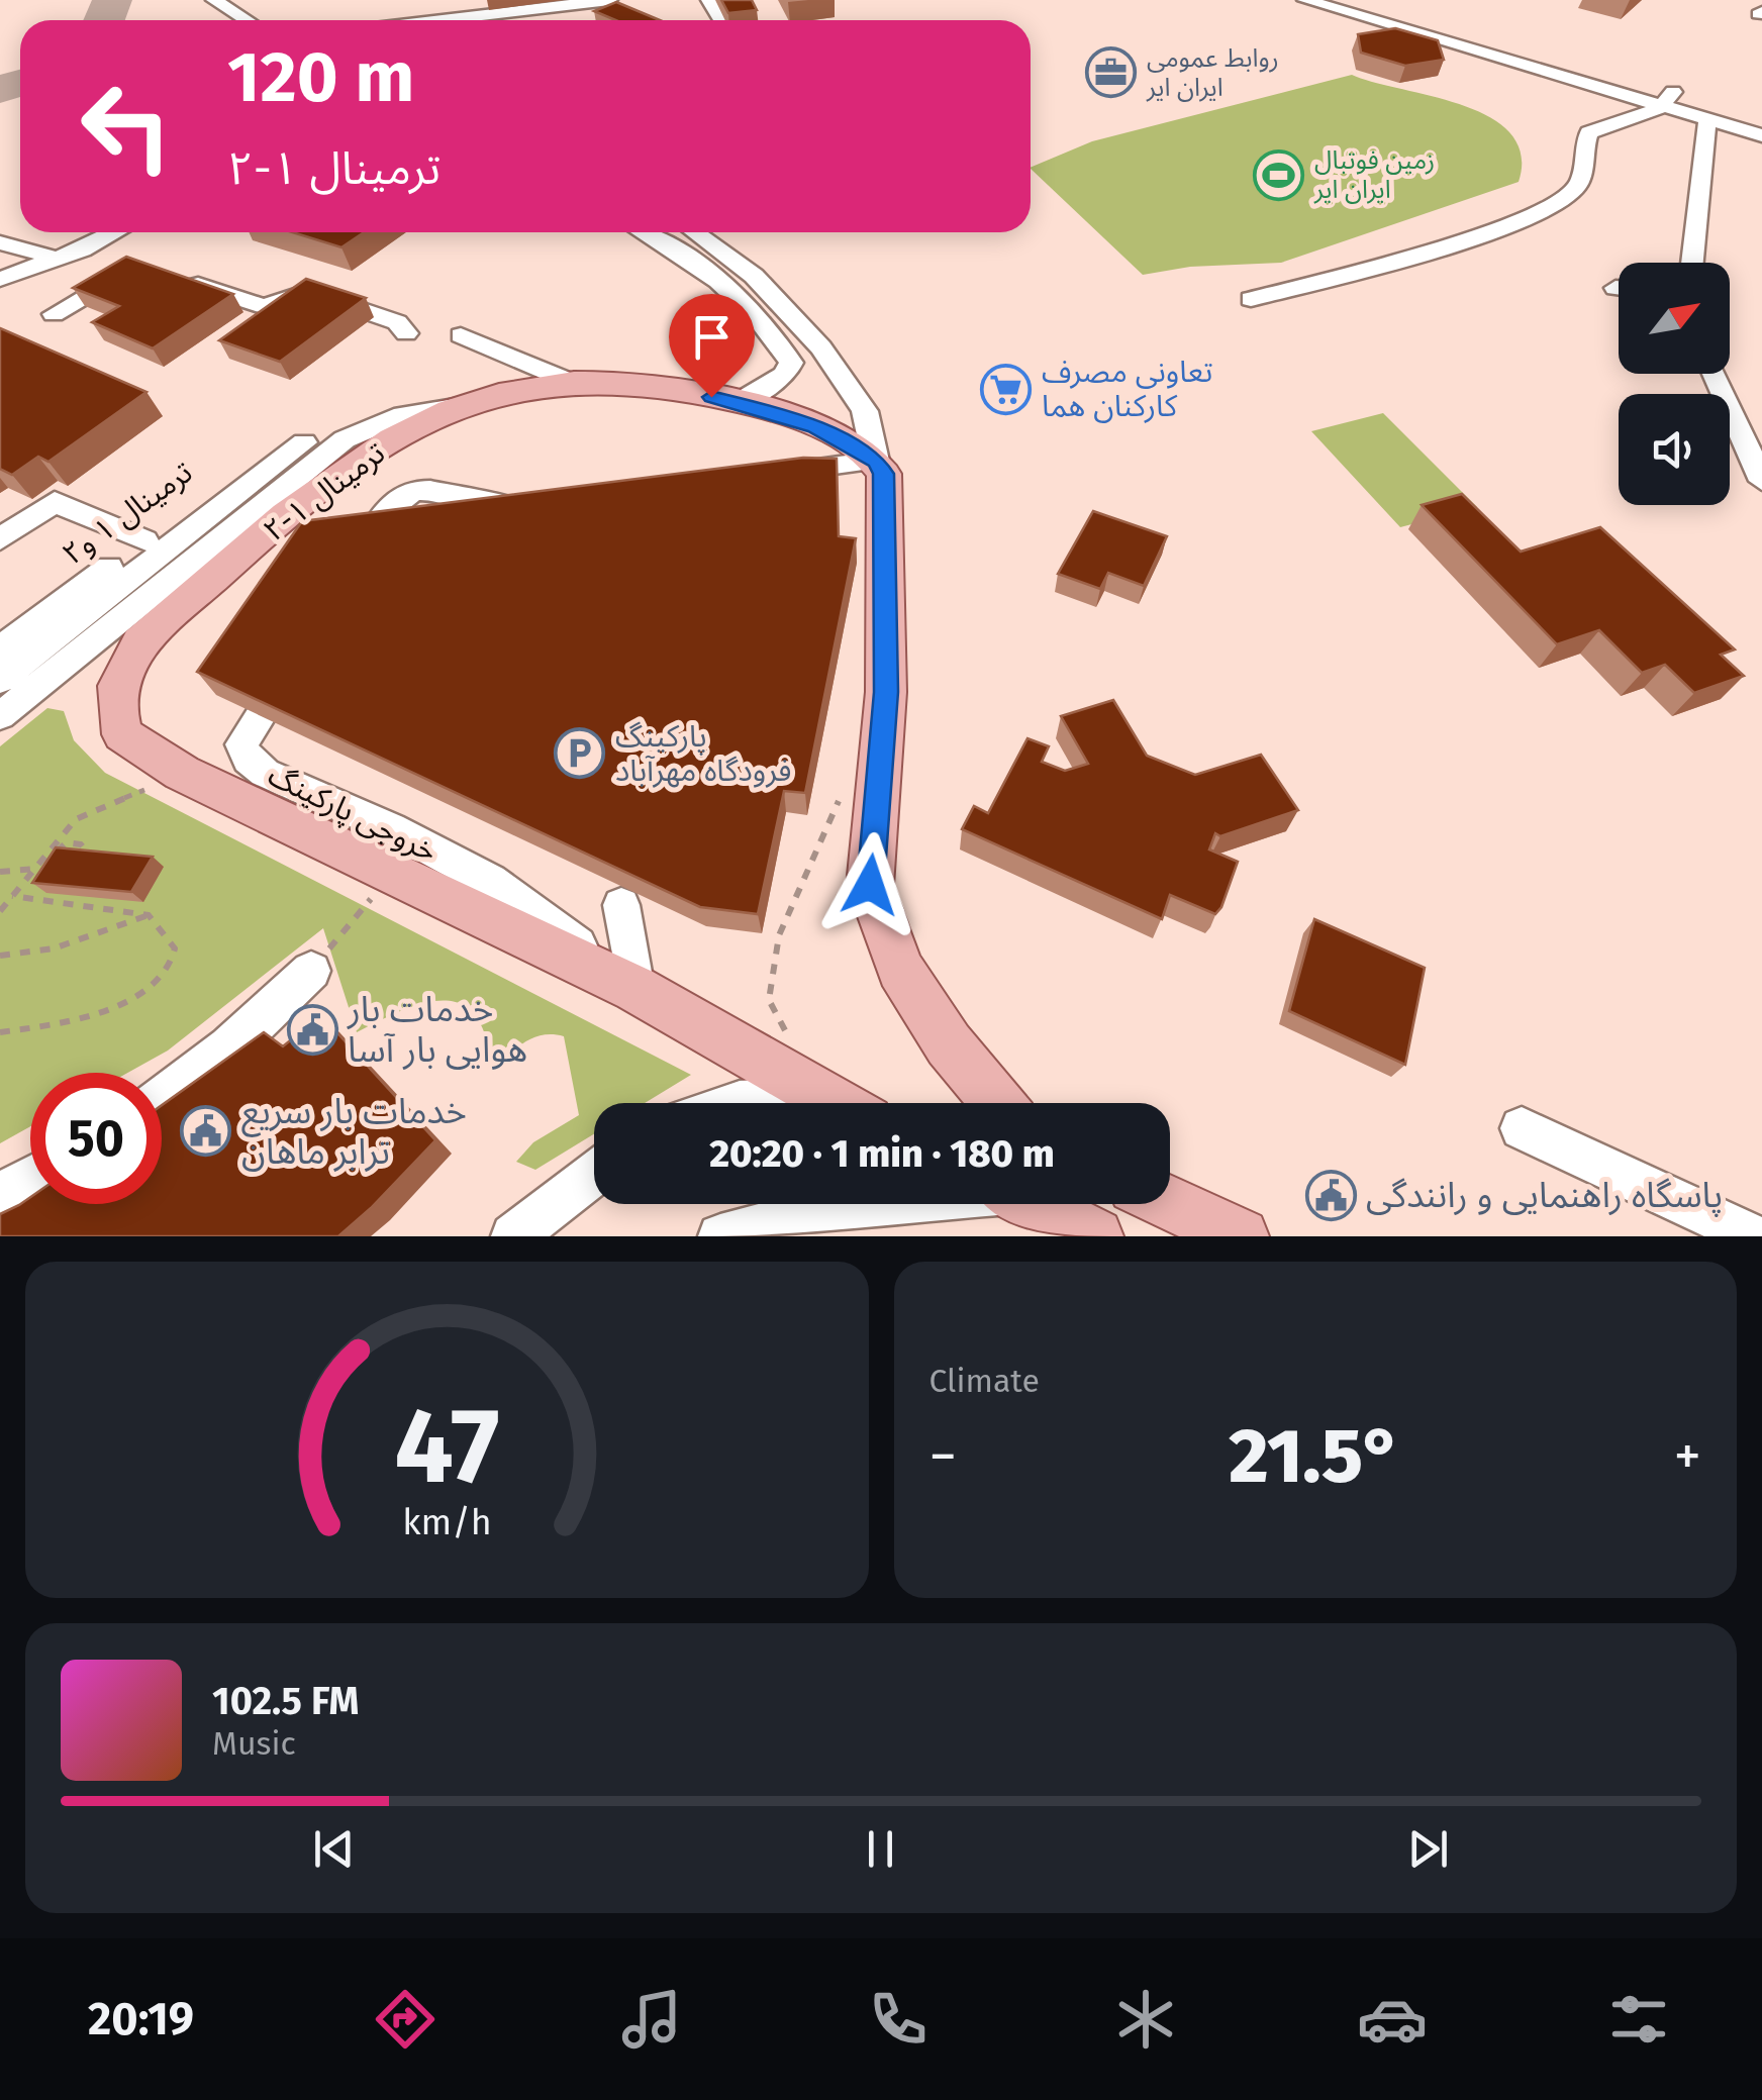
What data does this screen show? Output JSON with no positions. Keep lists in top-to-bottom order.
{
  "streets": {
    "main road": ["ترمینال ۱-۲"],
    "street": ["ترمینال ۱ و۲", "خروجی پارکینگ"]
  },
  "crossings": [
    ["ترمینال ۱-۲", "خروجی پارکینگ"]
  ],
  "places": {
    "office": ["روابط عمومی ایران ایر"],
    "sports": ["زمین فوتبال ایران ایر"],
    "supermarket": ["تعاونی مصرف کارکنان هما"],
    "parking": ["پارکینگ فرودگاه مهرآباد"],
    "public building": ["خدمات بار هوایی بار آسا", "خدمات بار سریع ترابر ماهان", "پاسگاه راهنمایی و رانندگی"]
  },
  "north": "top right",
  "page": {
    "turn": ["120 m", "ترمینال ۱-۲"],
    "limit": "50",
    "trip": "20:20 · 1 min · 180 m",
    "tile": "Climate",
    "heat": ["−", "21.5°", "+"],
    "song": ["102.5 FM", "Music"],
    "tabs": "20:19",
    "gauge": ["47", "km/h"]
  }
}
